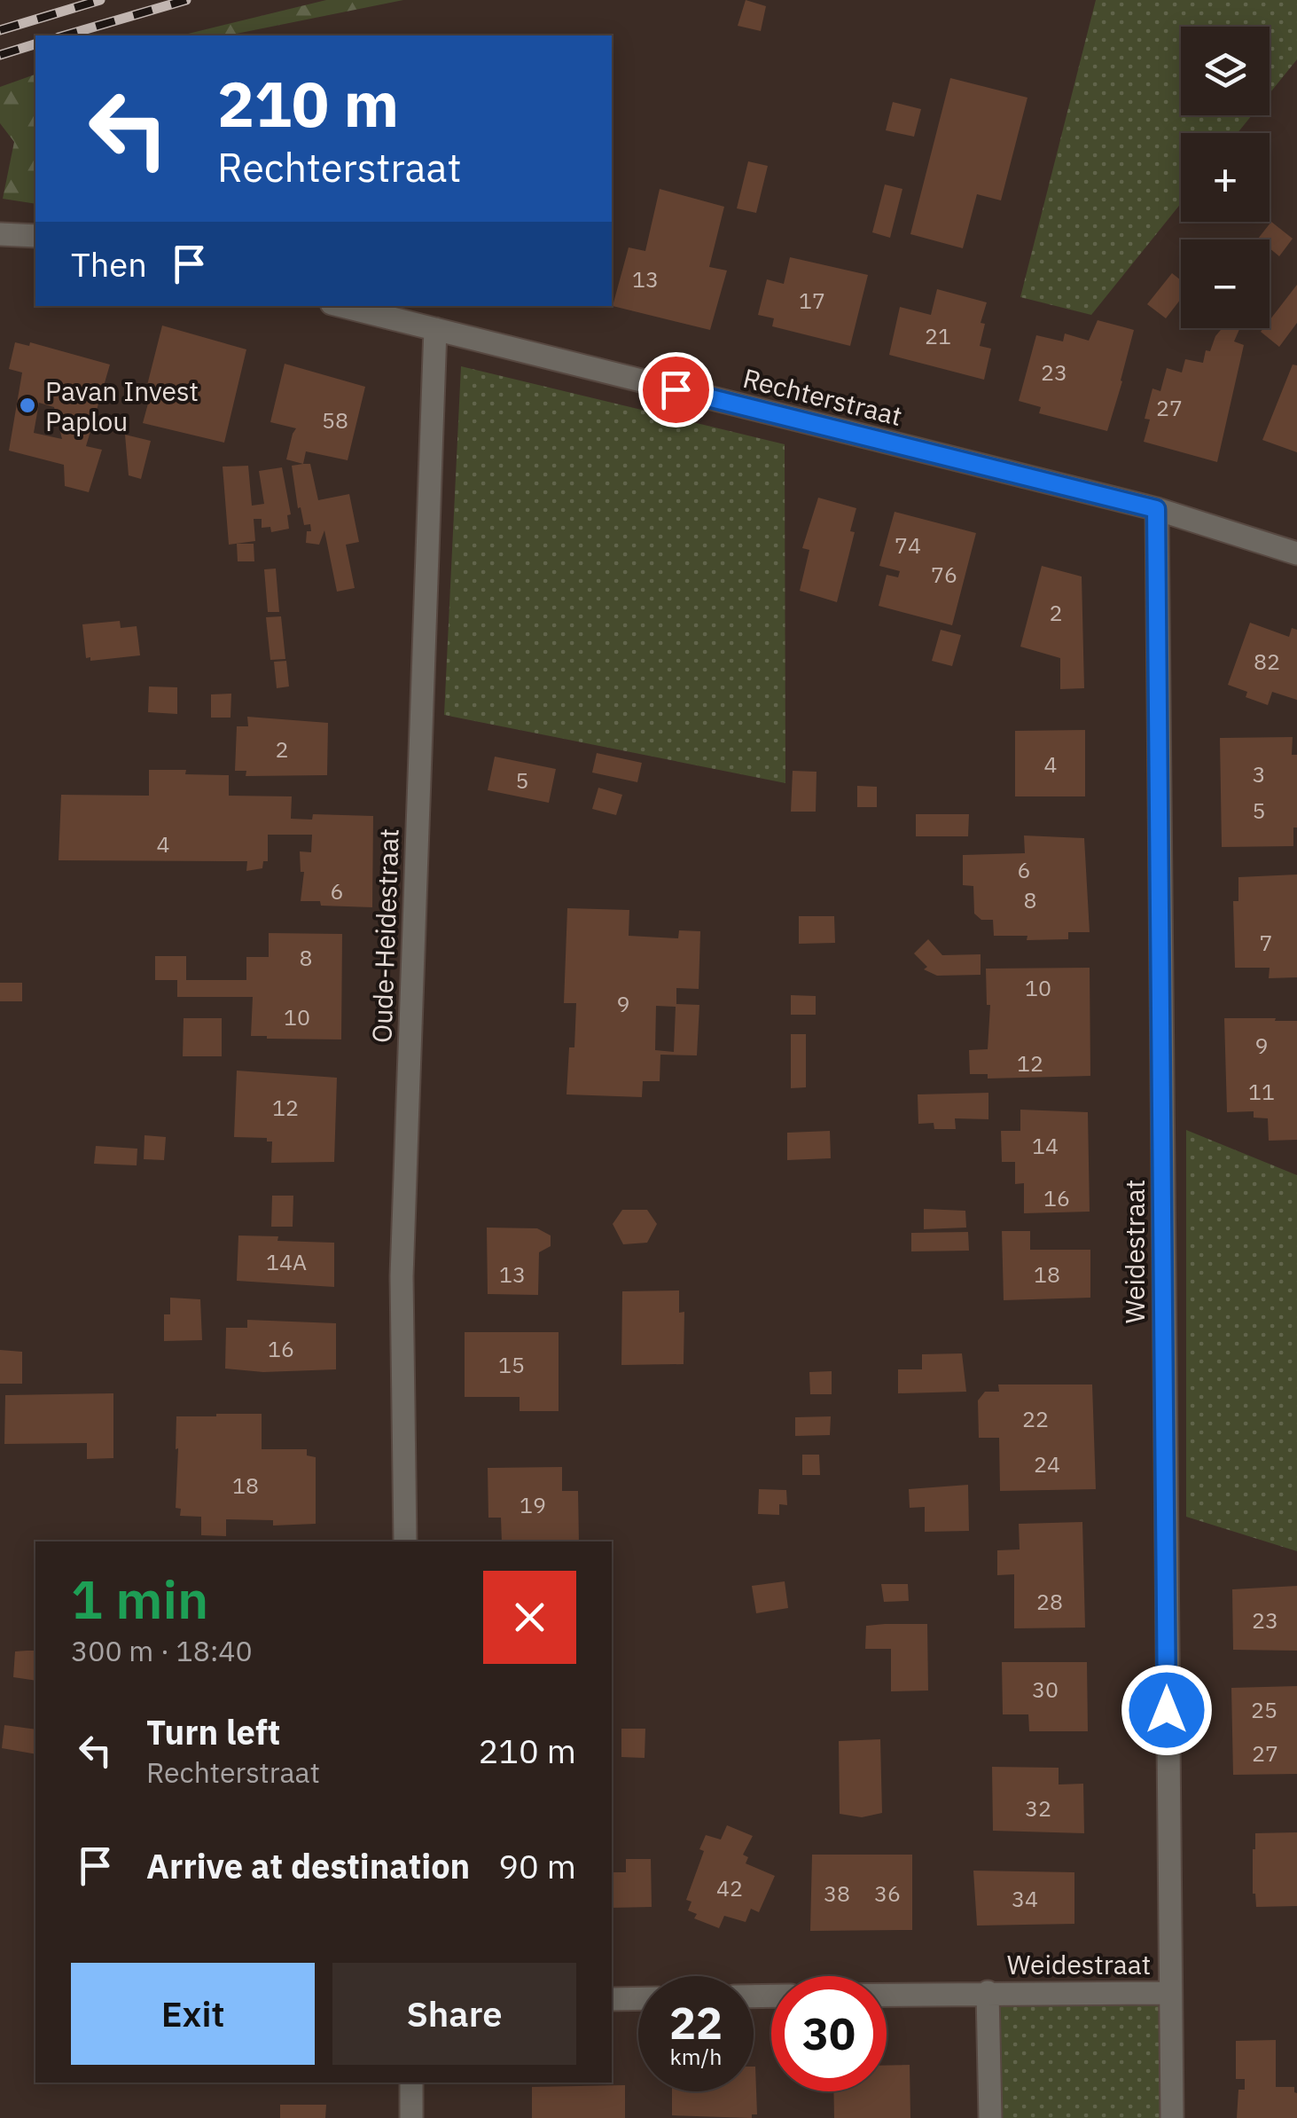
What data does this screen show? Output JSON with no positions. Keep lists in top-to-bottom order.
{
  "streets": {
    "street": ["Rechterstraat", "Oude-Heidestraat", "Weidestraat"]
  },
  "crossings": [
    ["Rechterstraat", "Oude-Heidestraat"],
    ["Rechterstraat", "Weidestraat"]
  ],
  "places": ["Pavan Invest Paplou"],
  "house_numbers": [
    "13",
    "17",
    "21",
    "23",
    "27",
    "58",
    "74",
    "76",
    "2",
    "82",
    "2",
    "4",
    "3",
    "5",
    "5",
    "4",
    "6",
    "6",
    "8",
    "7",
    "8",
    "10",
    "9",
    "10",
    "9",
    "12",
    "11",
    "12",
    "14",
    "16",
    "14A",
    "13",
    "18",
    "16",
    "15",
    "22",
    "24",
    "18",
    "19",
    "28",
    "23",
    "30",
    "25",
    "27",
    "32",
    "42",
    "38",
    "36",
    "34"
  ],
  "page": {
    "map_buttons": ["+", "−"],
    "turn": ["210 m", "Rechterstraat"],
    "then": "Then",
    "heading": ["1 min", "300 m · 18:40"],
    "list": [
      {
        "name": "Turn left",
        "note": "Rechterstraat",
        "value": "210 m"
      },
      {
        "name": "Arrive at destination",
        "value": "90 m"
      }
    ],
    "buttons": ["Exit", "Share"],
    "speed": "22 km/h",
    "limit": "30"
  }
}
